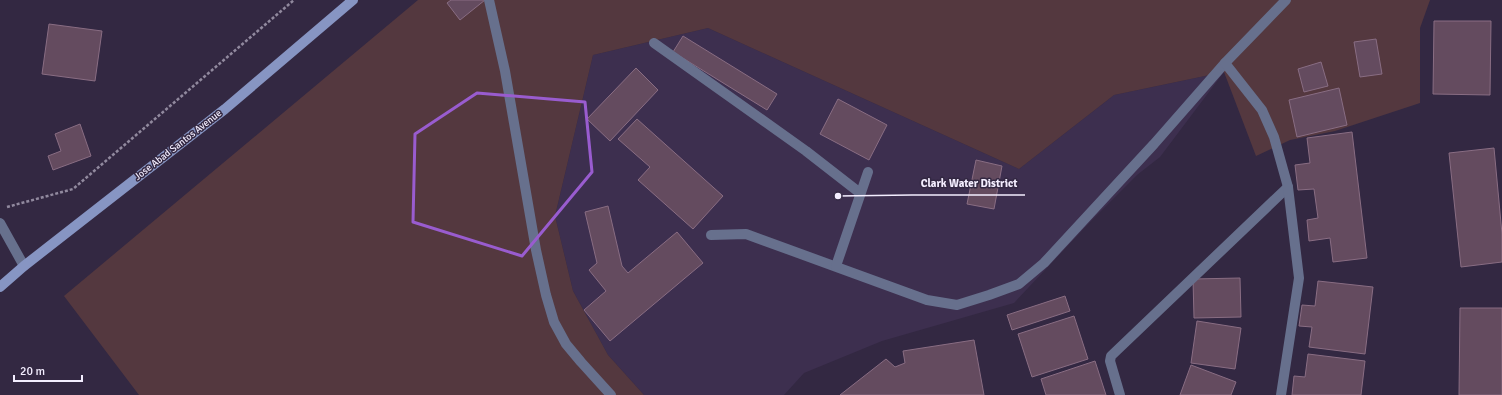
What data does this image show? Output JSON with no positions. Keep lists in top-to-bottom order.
{
  "streets": {
    "main road": ["Jose Abad Santos Avenue"]
  },
  "places": ["Clark Water District"],
  "scale_bar": "20 m"
}
